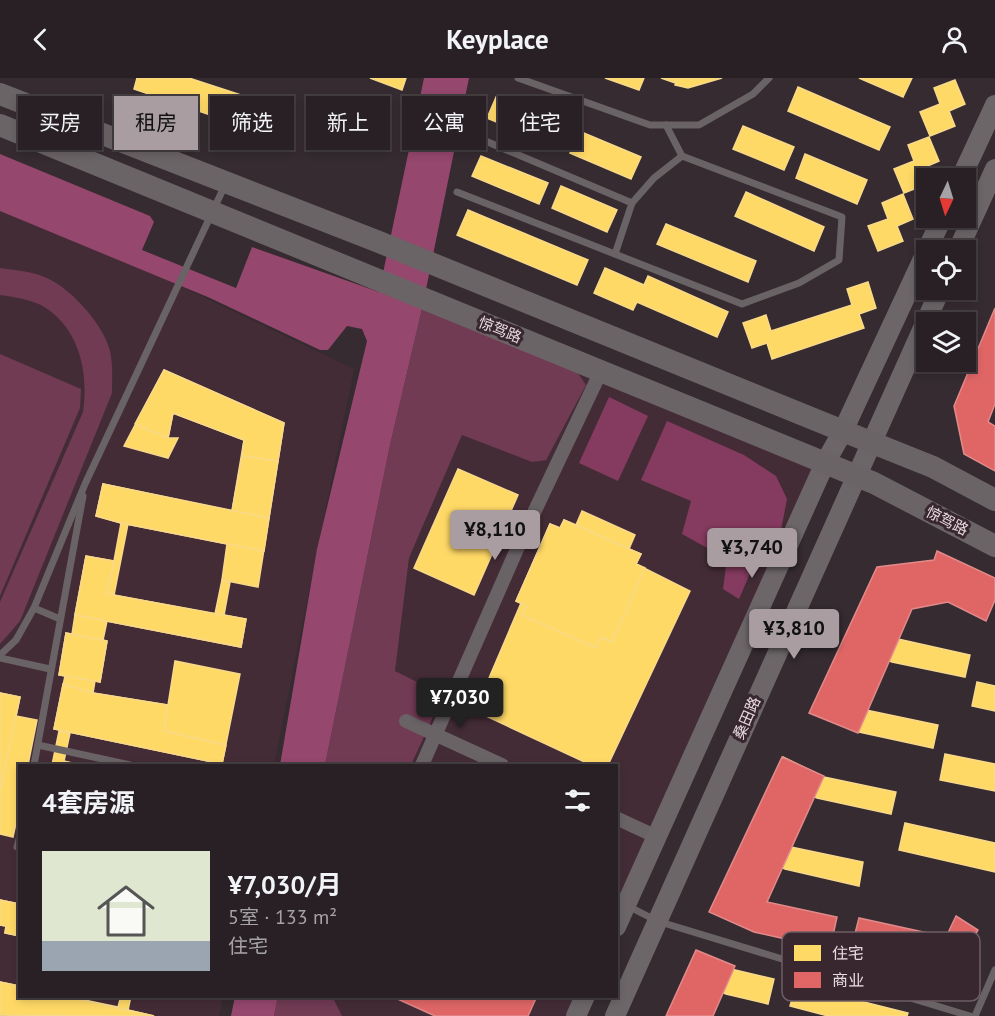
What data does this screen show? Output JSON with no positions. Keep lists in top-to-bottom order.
{
  "streets": {
    "main road": ["惊驾路", "桑田路"]
  },
  "crossings": [
    ["惊驾路", "桑田路"]
  ],
  "legend": ["住宅", "商业"],
  "north": "bottom",
  "page": {
    "header": "Keyplace",
    "chip": [
      "买房",
      "租房",
      "筛选",
      "新上",
      "公寓",
      "住宅"
    ],
    "price": [
      "¥8,110",
      "¥3,740",
      "¥3,810",
      "¥7,030"
    ],
    "heading": "4套房源",
    "list": [
      {
        "name": "¥7,030/月",
        "note": "5室 · 133 m² · 住宅"
      }
    ]
  }
}
